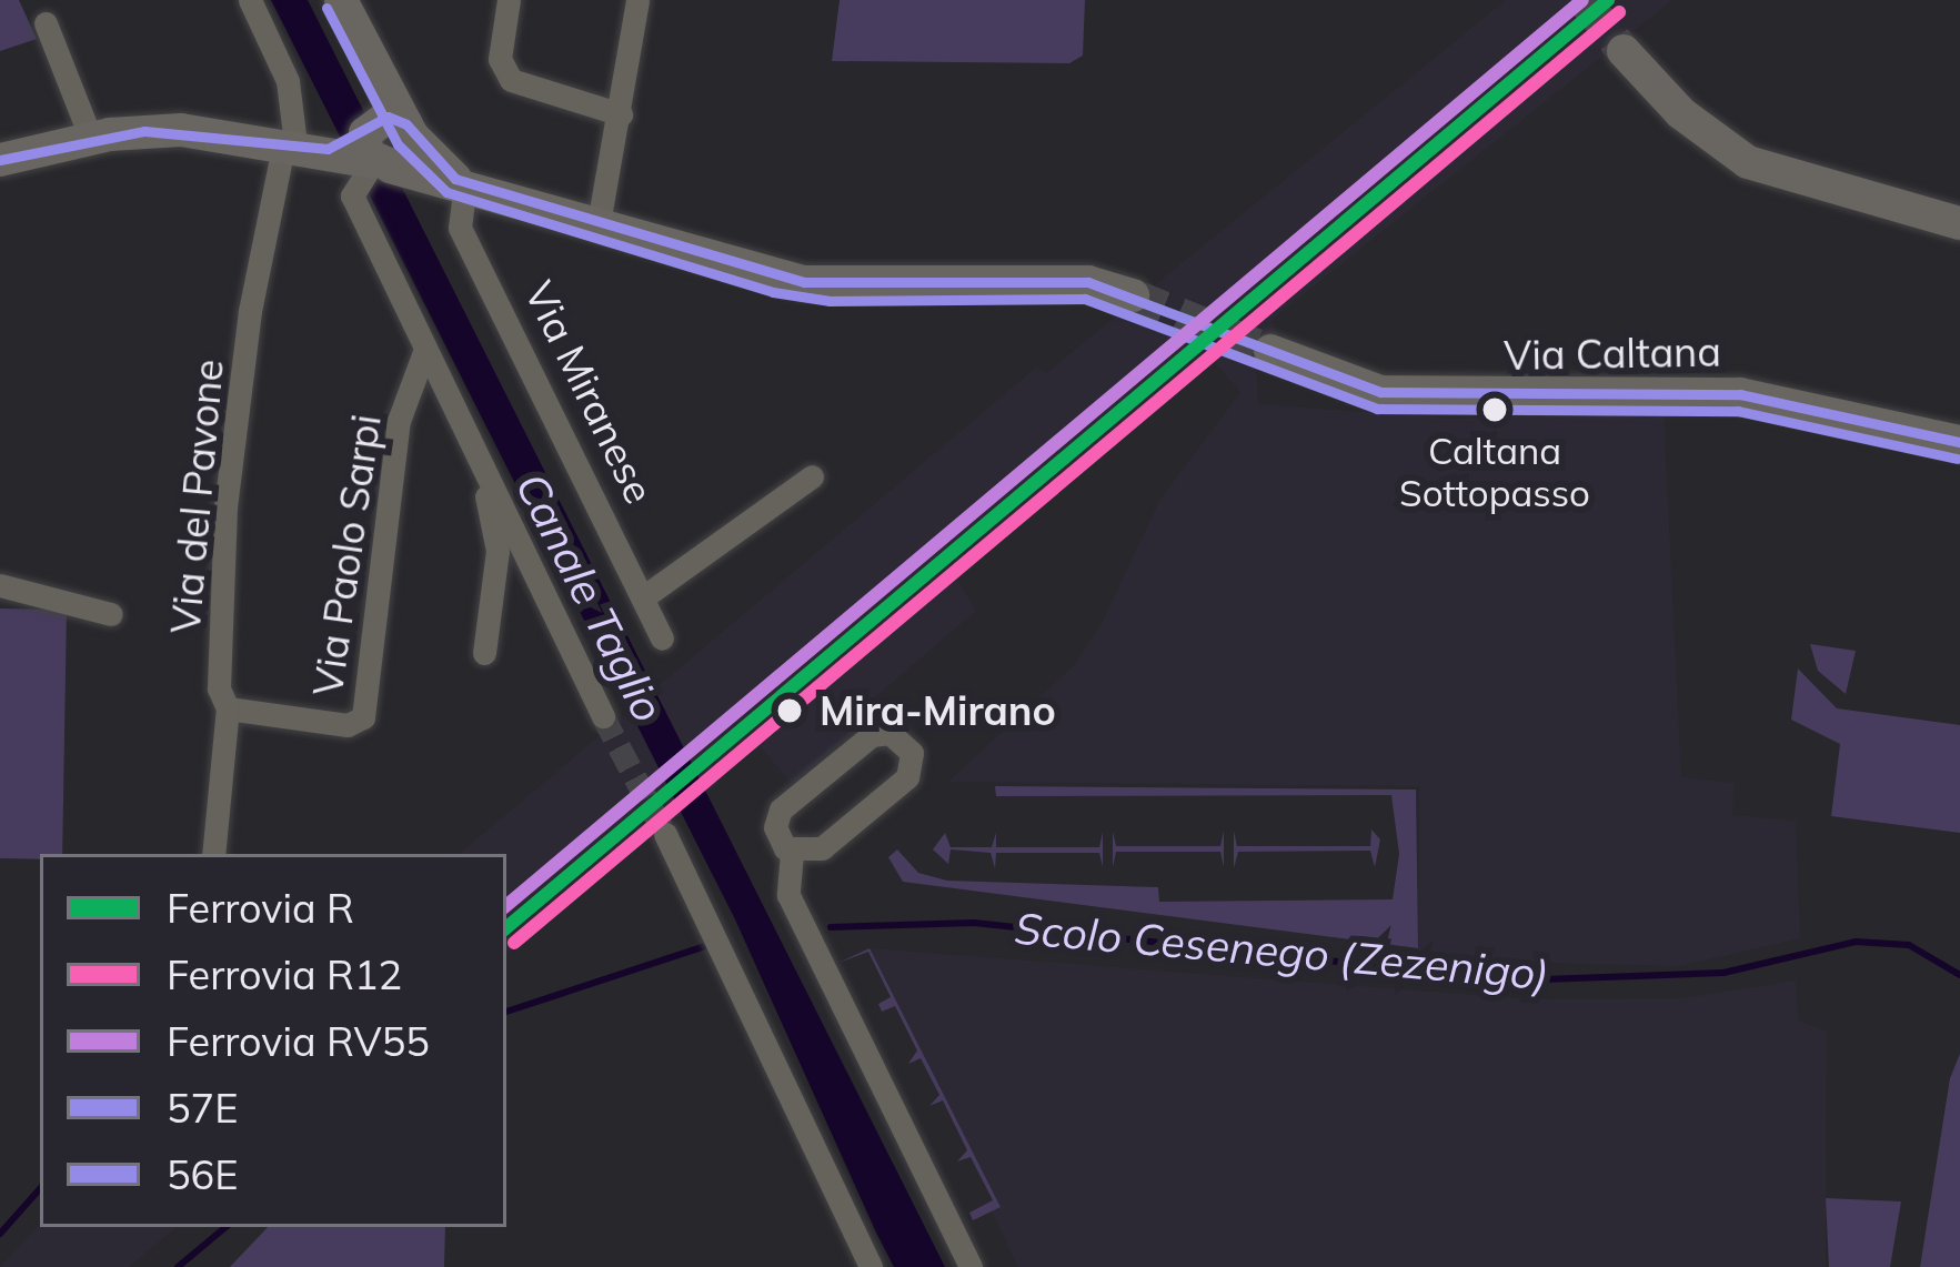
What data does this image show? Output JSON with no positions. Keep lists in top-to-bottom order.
{
  "streets": {
    "main road": ["Via Caltana"],
    "street": ["Via Miranese", "Via del Pavone", "Via Paolo Sarpi"]
  },
  "crossings": [
    ["Via del Pavone", "Via Paolo Sarpi"]
  ],
  "water": ["Canale Taglio", "Scolo Cesenego (Zezenigo)"],
  "places": ["Caltana Sottopasso", "Mira-Mirano"],
  "lines": [
    "rail line R",
    "rail line RV55",
    "transit line 56E",
    "rail line R12",
    "transit line 57E"
  ],
  "legend": [
    "Ferrovia R",
    "Ferrovia R12",
    "Ferrovia RV55",
    "57E",
    "56E"
  ]
}
